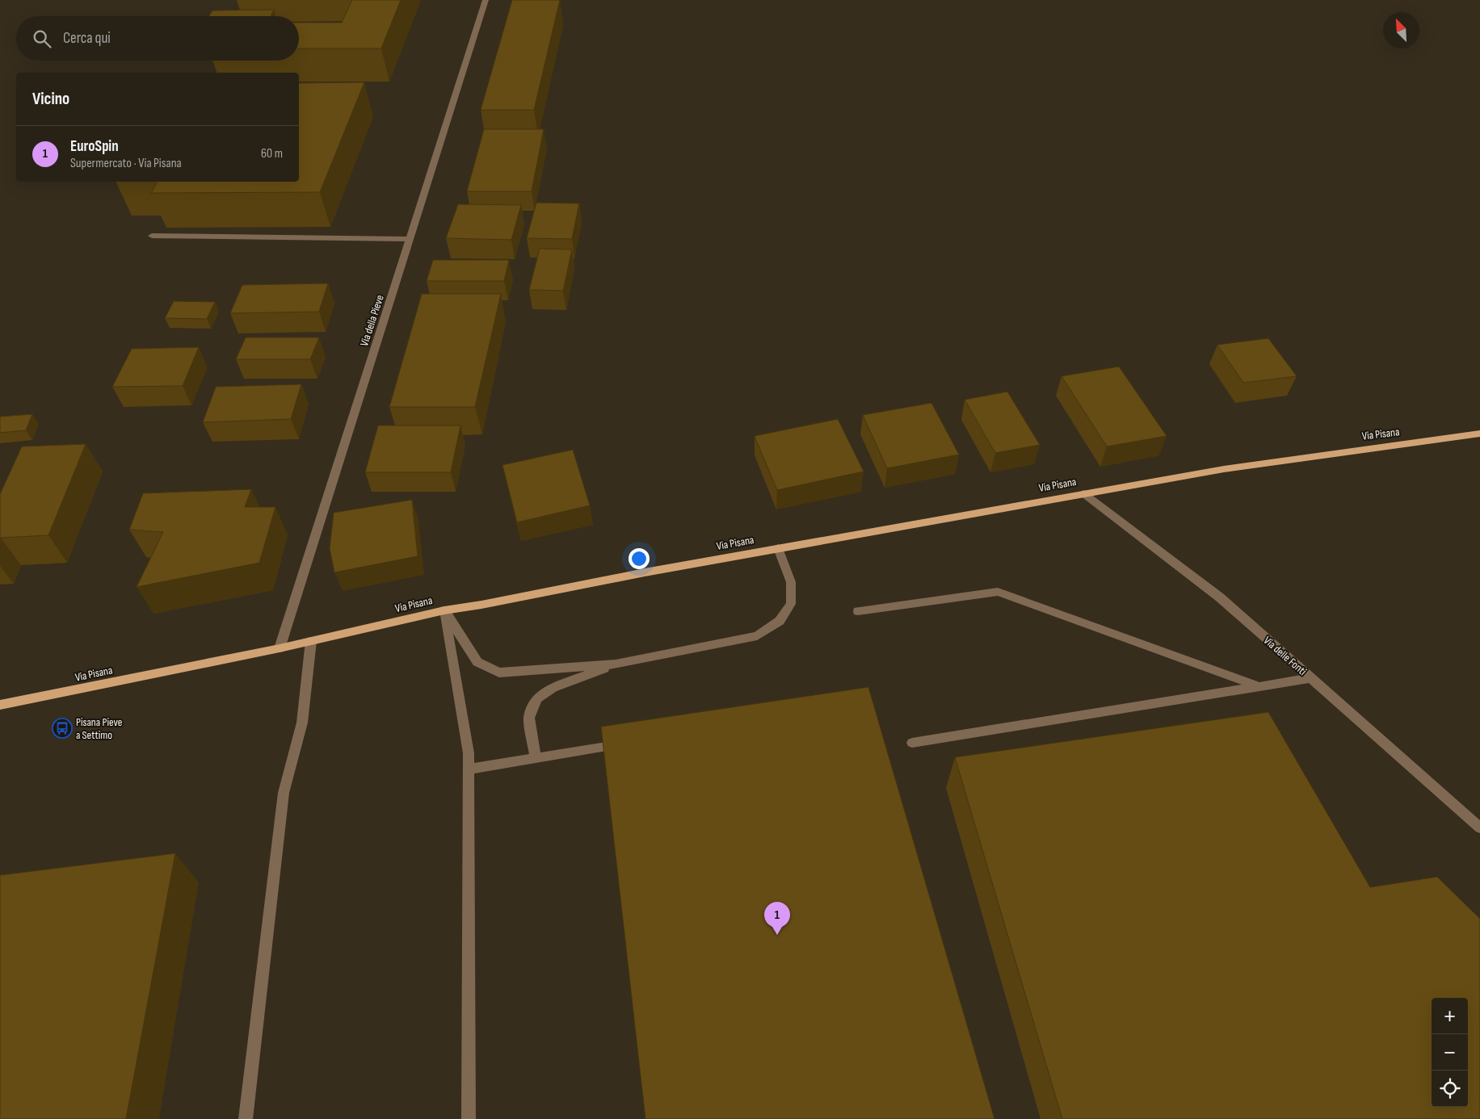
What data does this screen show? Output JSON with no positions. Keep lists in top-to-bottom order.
{
  "streets": {
    "main road": ["Via Pisana"],
    "street": ["Via della Pieve", "Via delle Fonti"]
  },
  "crossings": [
    ["Via della Pieve", "Via Pisana"],
    ["Via Pisana", "Via delle Fonti"]
  ],
  "places": {
    "bus stop": ["Pisana Pieve a Settimo"]
  },
  "north": "top left",
  "page": {
    "search": "Cerca qui",
    "heading": "Vicino",
    "list": [
      {
        "mark": "1",
        "name": "EuroSpin",
        "note": "Supermercato · Via Pisana",
        "value": "60 m"
      }
    ],
    "pins": "1",
    "map_buttons": ["+", "−"]
  }
}
